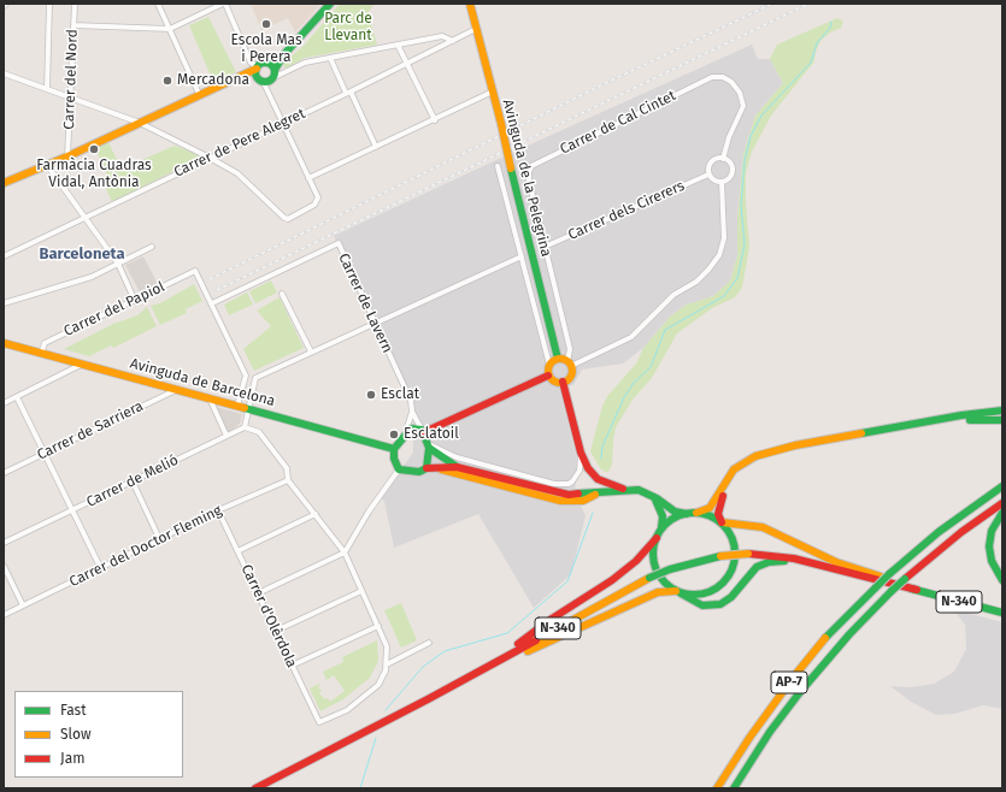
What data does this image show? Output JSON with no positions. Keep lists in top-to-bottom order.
{
  "streets": {
    "main road": [
      "Avinguda de la Pelegrina",
      "Avinguda de Barcelona",
      "N-340",
      "AP-7"
    ],
    "street": [
      "Carrer del Nord",
      "Carrer de Cal Cintet",
      "Carrer de Pere Alegret",
      "Carrer dels Cirerers",
      "Carrer de Lavern",
      "Carrer del Papiol",
      "Carrer de Sarriera",
      "Carrer de Melió",
      "Carrer del Doctor Fleming",
      "Carrer d'Olèrdola"
    ]
  },
  "crossings": [
    ["Carrer de Cal Cintet", "Avinguda de la Pelegrina"],
    ["Carrer de Cal Cintet", "Carrer dels Cirerers"],
    ["Carrer de Pere Alegret", "Avinguda de la Pelegrina"],
    ["Avinguda de la Pelegrina", "Carrer dels Cirerers"],
    ["Carrer de Lavern", "Carrer del Papiol"],
    ["Carrer de Lavern", "Avinguda de Barcelona"],
    ["Carrer del Papiol", "Avinguda de Barcelona"],
    ["Avinguda de Barcelona", "Carrer de Sarriera"],
    ["Carrer del Doctor Fleming", "Carrer d'Olèrdola"]
  ],
  "districts": ["Barceloneta"],
  "parks": ["Parc de Llevant"],
  "places": [
    "Escola Mas i Perera",
    "Mercadona",
    "Farmàcia Cuadras Vidal, Antònia",
    "Esclat",
    "Esclatoil"
  ],
  "legend": ["Fast", "Slow", "Jam"]
}
